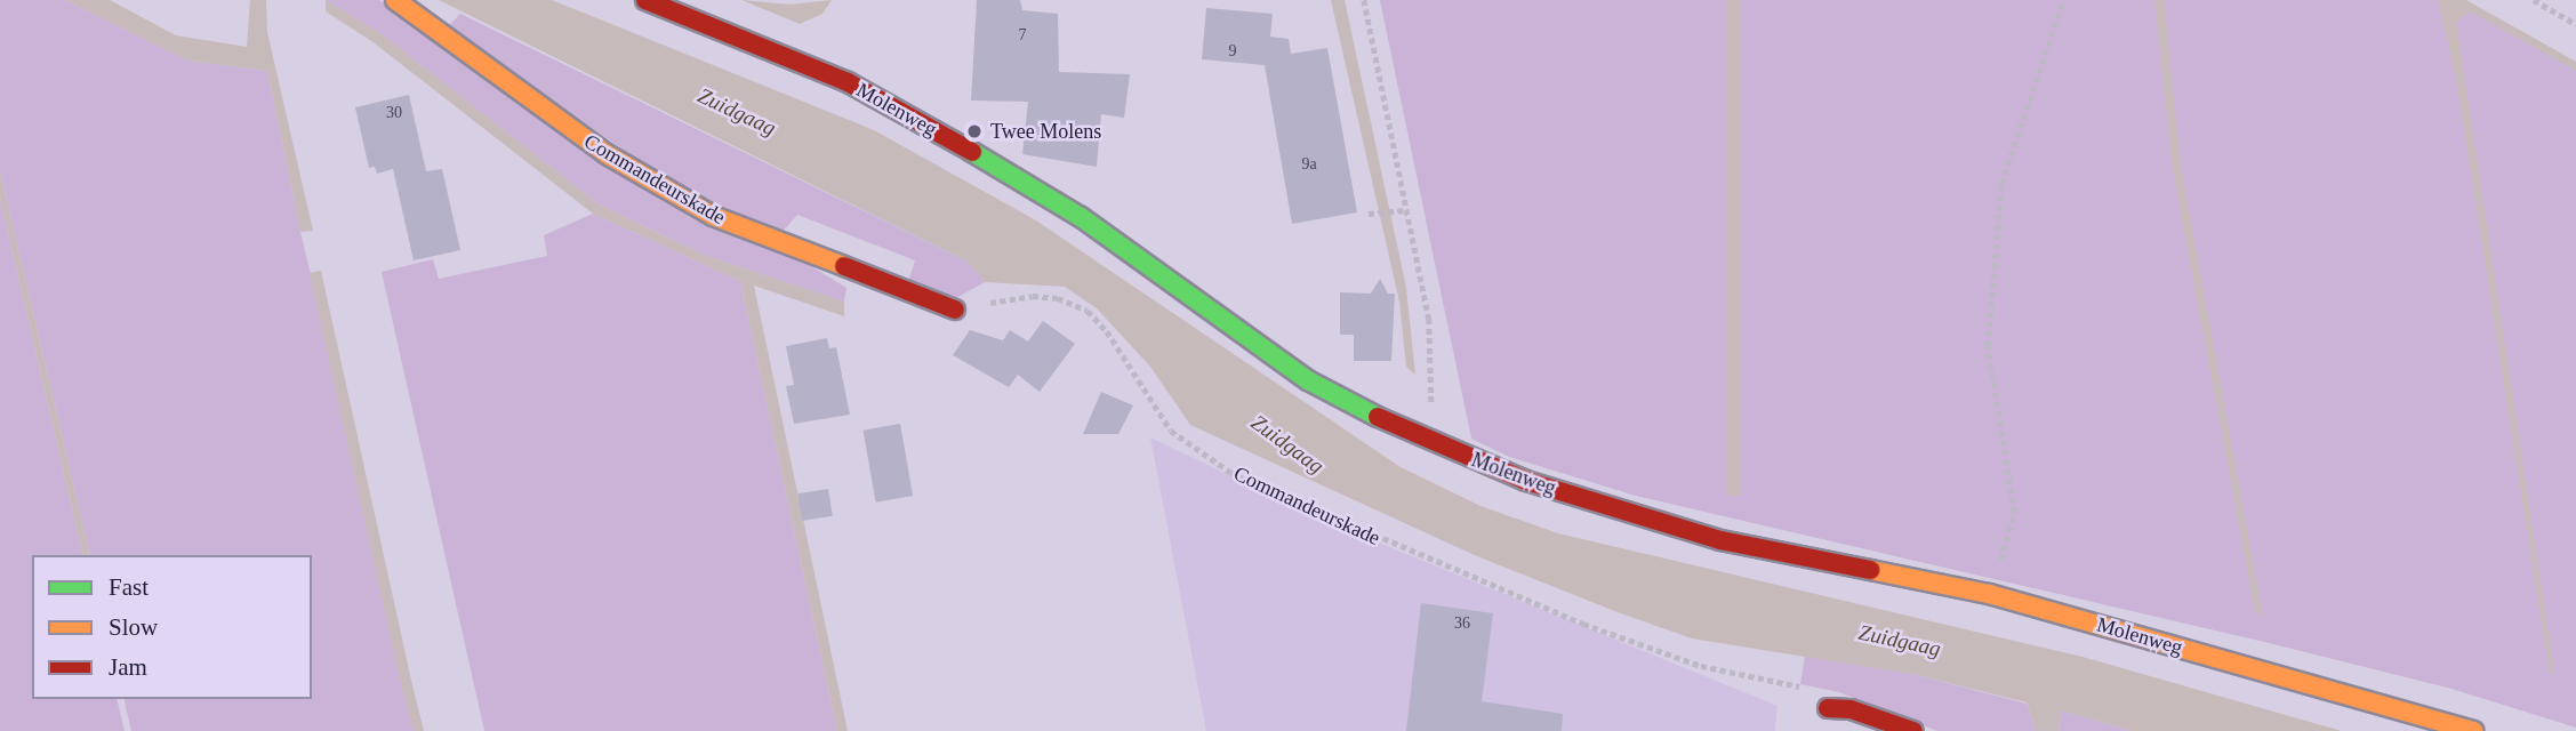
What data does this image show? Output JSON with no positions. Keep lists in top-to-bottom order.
{
  "streets": {
    "main road": ["Molenweg", "Commandeurskade"]
  },
  "water": ["Zuidgaag"],
  "places": ["Twee Molens"],
  "house_numbers": [
    "7",
    "9",
    "30",
    "9a",
    "36"
  ],
  "legend": ["Fast", "Slow", "Jam"]
}
